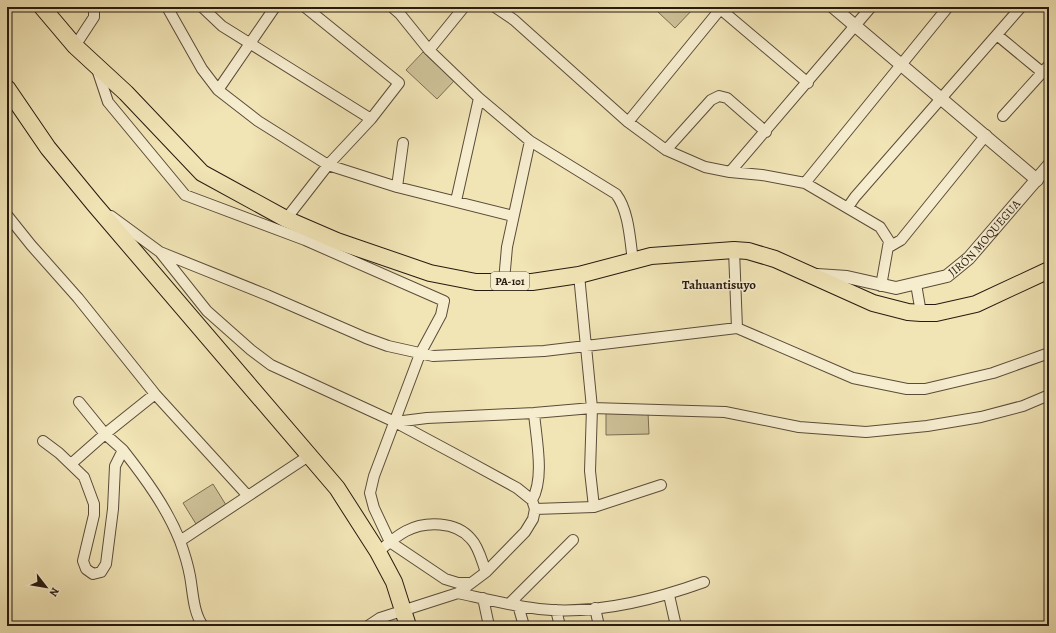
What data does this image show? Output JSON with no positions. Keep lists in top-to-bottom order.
{
  "streets": {
    "main road": ["PA-101"],
    "street": ["JIRÓN MOQUEGUA"]
  },
  "crossings": [
    ["JIRÓN MOQUEGUA", "PA-101"]
  ],
  "districts": ["Tahuantisuyo"],
  "north": "bottom right"
}
